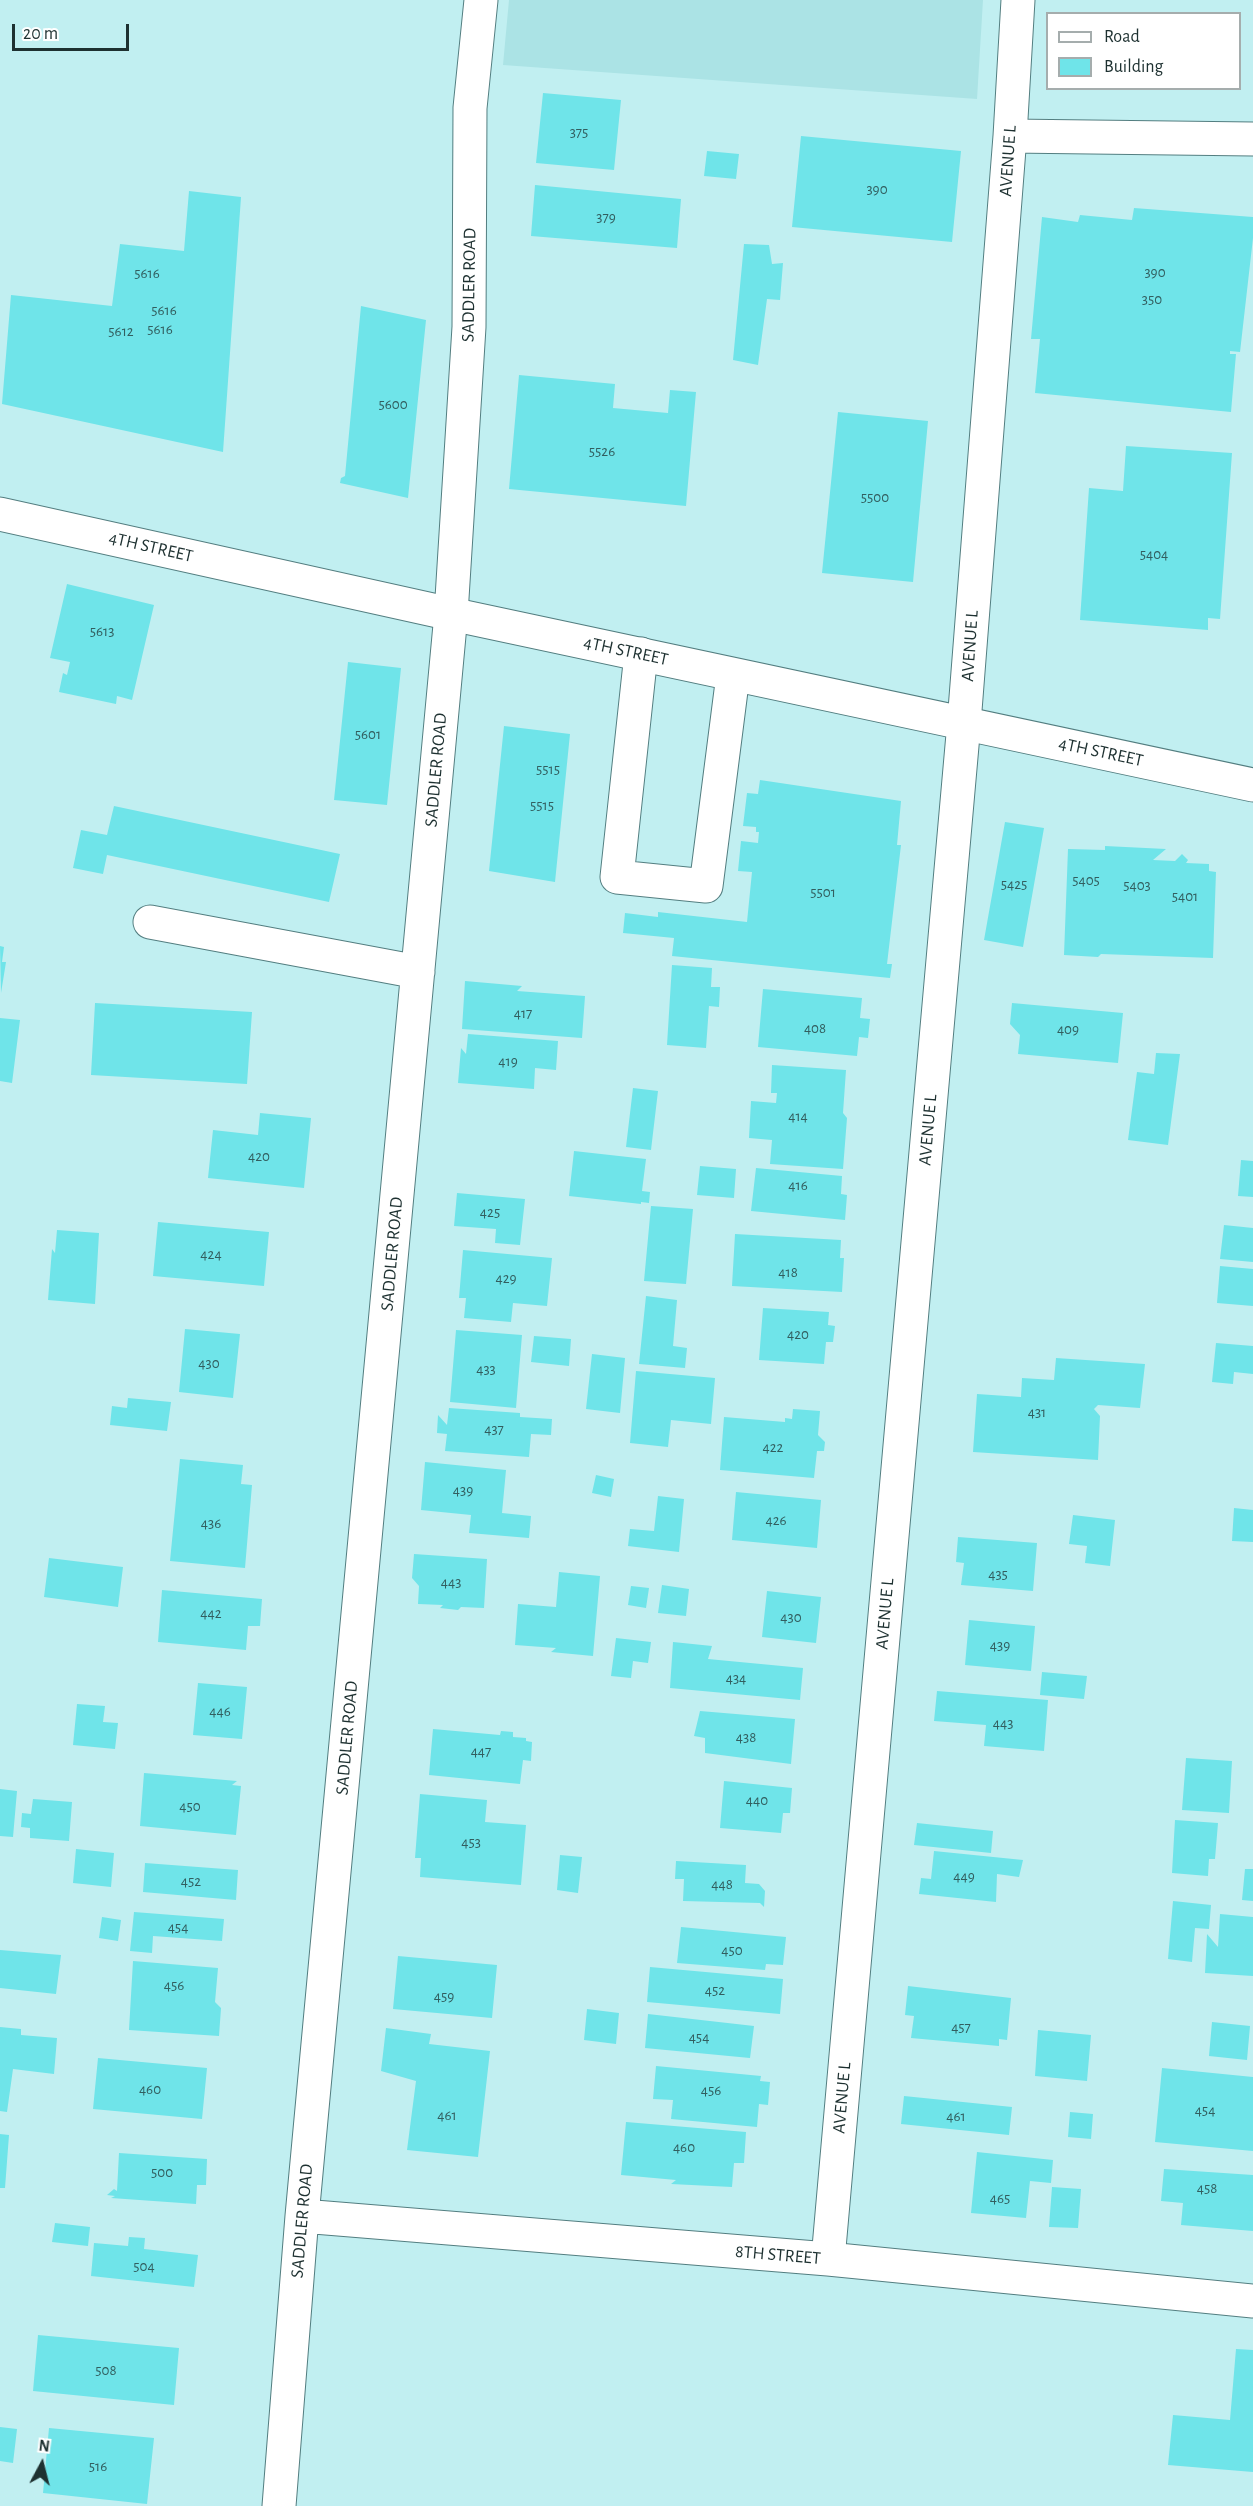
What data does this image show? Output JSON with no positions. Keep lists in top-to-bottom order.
{
  "streets": {
    "street": [
      "AVENUE L",
      "SADDLER ROAD",
      "4TH STREET",
      "8TH STREET"
    ]
  },
  "crossings": [
    ["AVENUE L", "4TH STREET"],
    ["AVENUE L", "8TH STREET"],
    ["SADDLER ROAD", "4TH STREET"],
    ["SADDLER ROAD", "8TH STREET"]
  ],
  "house_numbers": [
    "375",
    "390",
    "379",
    "390",
    "5616",
    "350",
    "5616",
    "5616",
    "5612",
    "5600",
    "5526",
    "5500",
    "5404",
    "5613",
    "5601",
    "5515",
    "5515",
    "5405",
    "5425",
    "5403",
    "5501",
    "5401",
    "417",
    "408",
    "409",
    "419",
    "414",
    "420",
    "416",
    "425",
    "424",
    "418",
    "429",
    "420",
    "430",
    "433",
    "431",
    "437",
    "422",
    "439",
    "426",
    "436",
    "435",
    "443",
    "442",
    "430",
    "439",
    "434",
    "446",
    "443",
    "438",
    "447",
    "440",
    "450",
    "453",
    "449",
    "452",
    "448",
    "454",
    "450",
    "456",
    "452",
    "459",
    "457",
    "454",
    "460",
    "456",
    "454",
    "461",
    "461",
    "460",
    "500",
    "458",
    "465",
    "504",
    "508",
    "516"
  ],
  "legend": ["Road", "Building"],
  "scale_bar": "20 m",
  "north": "top"
}
